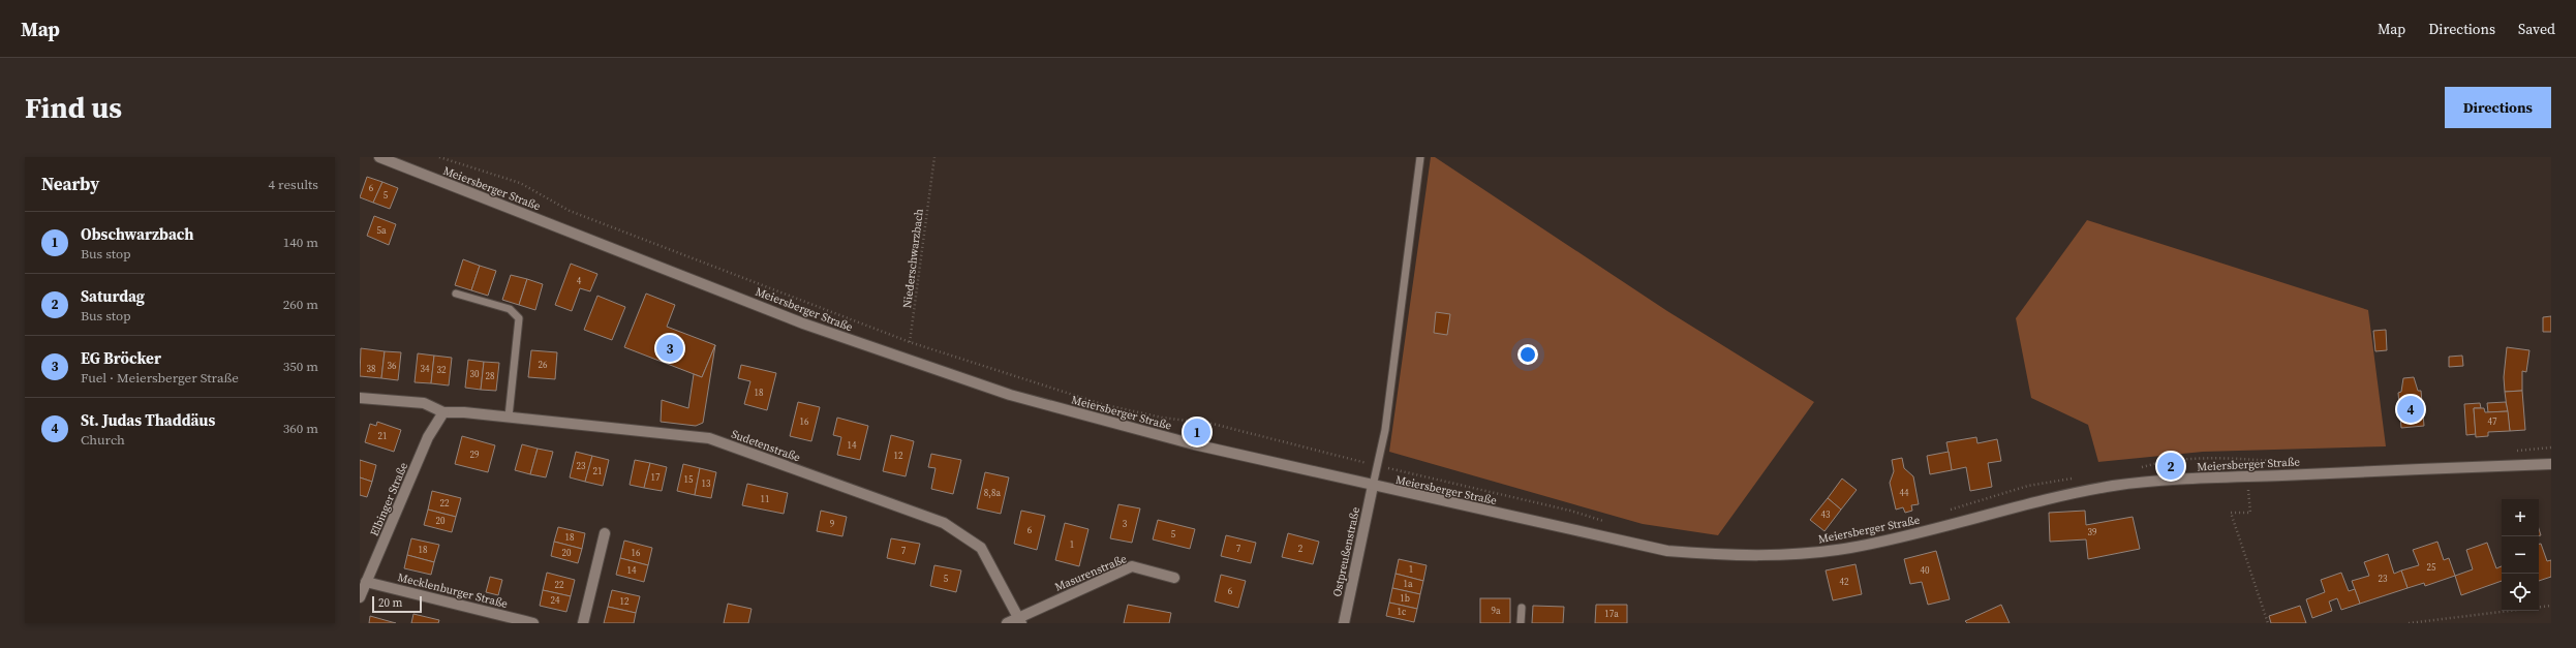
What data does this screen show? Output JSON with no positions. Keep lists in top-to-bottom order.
{
  "streets": {
    "main road": [
      "Meiersberger Straße",
      "Sudetenstraße",
      "Elbinger Straße",
      "Ostpreußenstraße",
      "Masurenstraße",
      "Mecklenburger Straße"
    ],
    "path": ["Niederschwarzbach"]
  },
  "crossings": [
    ["Meiersberger Straße", "Niederschwarzbach"],
    ["Meiersberger Straße", "Ostpreußenstraße"],
    ["Sudetenstraße", "Elbinger Straße"],
    ["Sudetenstraße", "Masurenstraße"],
    ["Elbinger Straße", "Mecklenburger Straße"]
  ],
  "house_numbers": [
    "6",
    "5",
    "5a",
    "4",
    "26",
    "36",
    "38",
    "34",
    "32",
    "30",
    "28",
    "18",
    "16",
    "47",
    "21",
    "14",
    "29",
    "12",
    "23",
    "21",
    "17",
    "15",
    "13",
    "8,8a",
    "44",
    "11",
    "22",
    "43",
    "20",
    "9",
    "3",
    "6",
    "39",
    "5",
    "18",
    "1",
    "7",
    "2",
    "18",
    "7",
    "20",
    "16",
    "25",
    "1",
    "14",
    "40",
    "5",
    "23",
    "42",
    "1a",
    "22",
    "6",
    "1b",
    "24",
    "12",
    "9a",
    "1c",
    "17a"
  ],
  "scale_bar": "20 m",
  "page": {
    "header": "Map",
    "nav": ["Map", "Directions", "Saved"],
    "buttons": "Directions",
    "title": "Find us",
    "heading": ["Nearby", "4 results"],
    "list": [
      {
        "mark": "1",
        "name": "Obschwarzbach",
        "note": "Bus stop",
        "value": "140 m"
      },
      {
        "mark": "2",
        "name": "Saturdag",
        "note": "Bus stop",
        "value": "260 m"
      },
      {
        "mark": "3",
        "name": "EG Bröcker",
        "note": "Fuel · Meiersberger Straße",
        "value": "350 m"
      },
      {
        "mark": "4",
        "name": "St. Judas Thaddäus",
        "note": "Church",
        "value": "360 m"
      }
    ],
    "pins": [
      "3",
      "4",
      "1",
      "2"
    ],
    "map_buttons": ["+", "−"],
    "scale": "20 m"
  }
}
